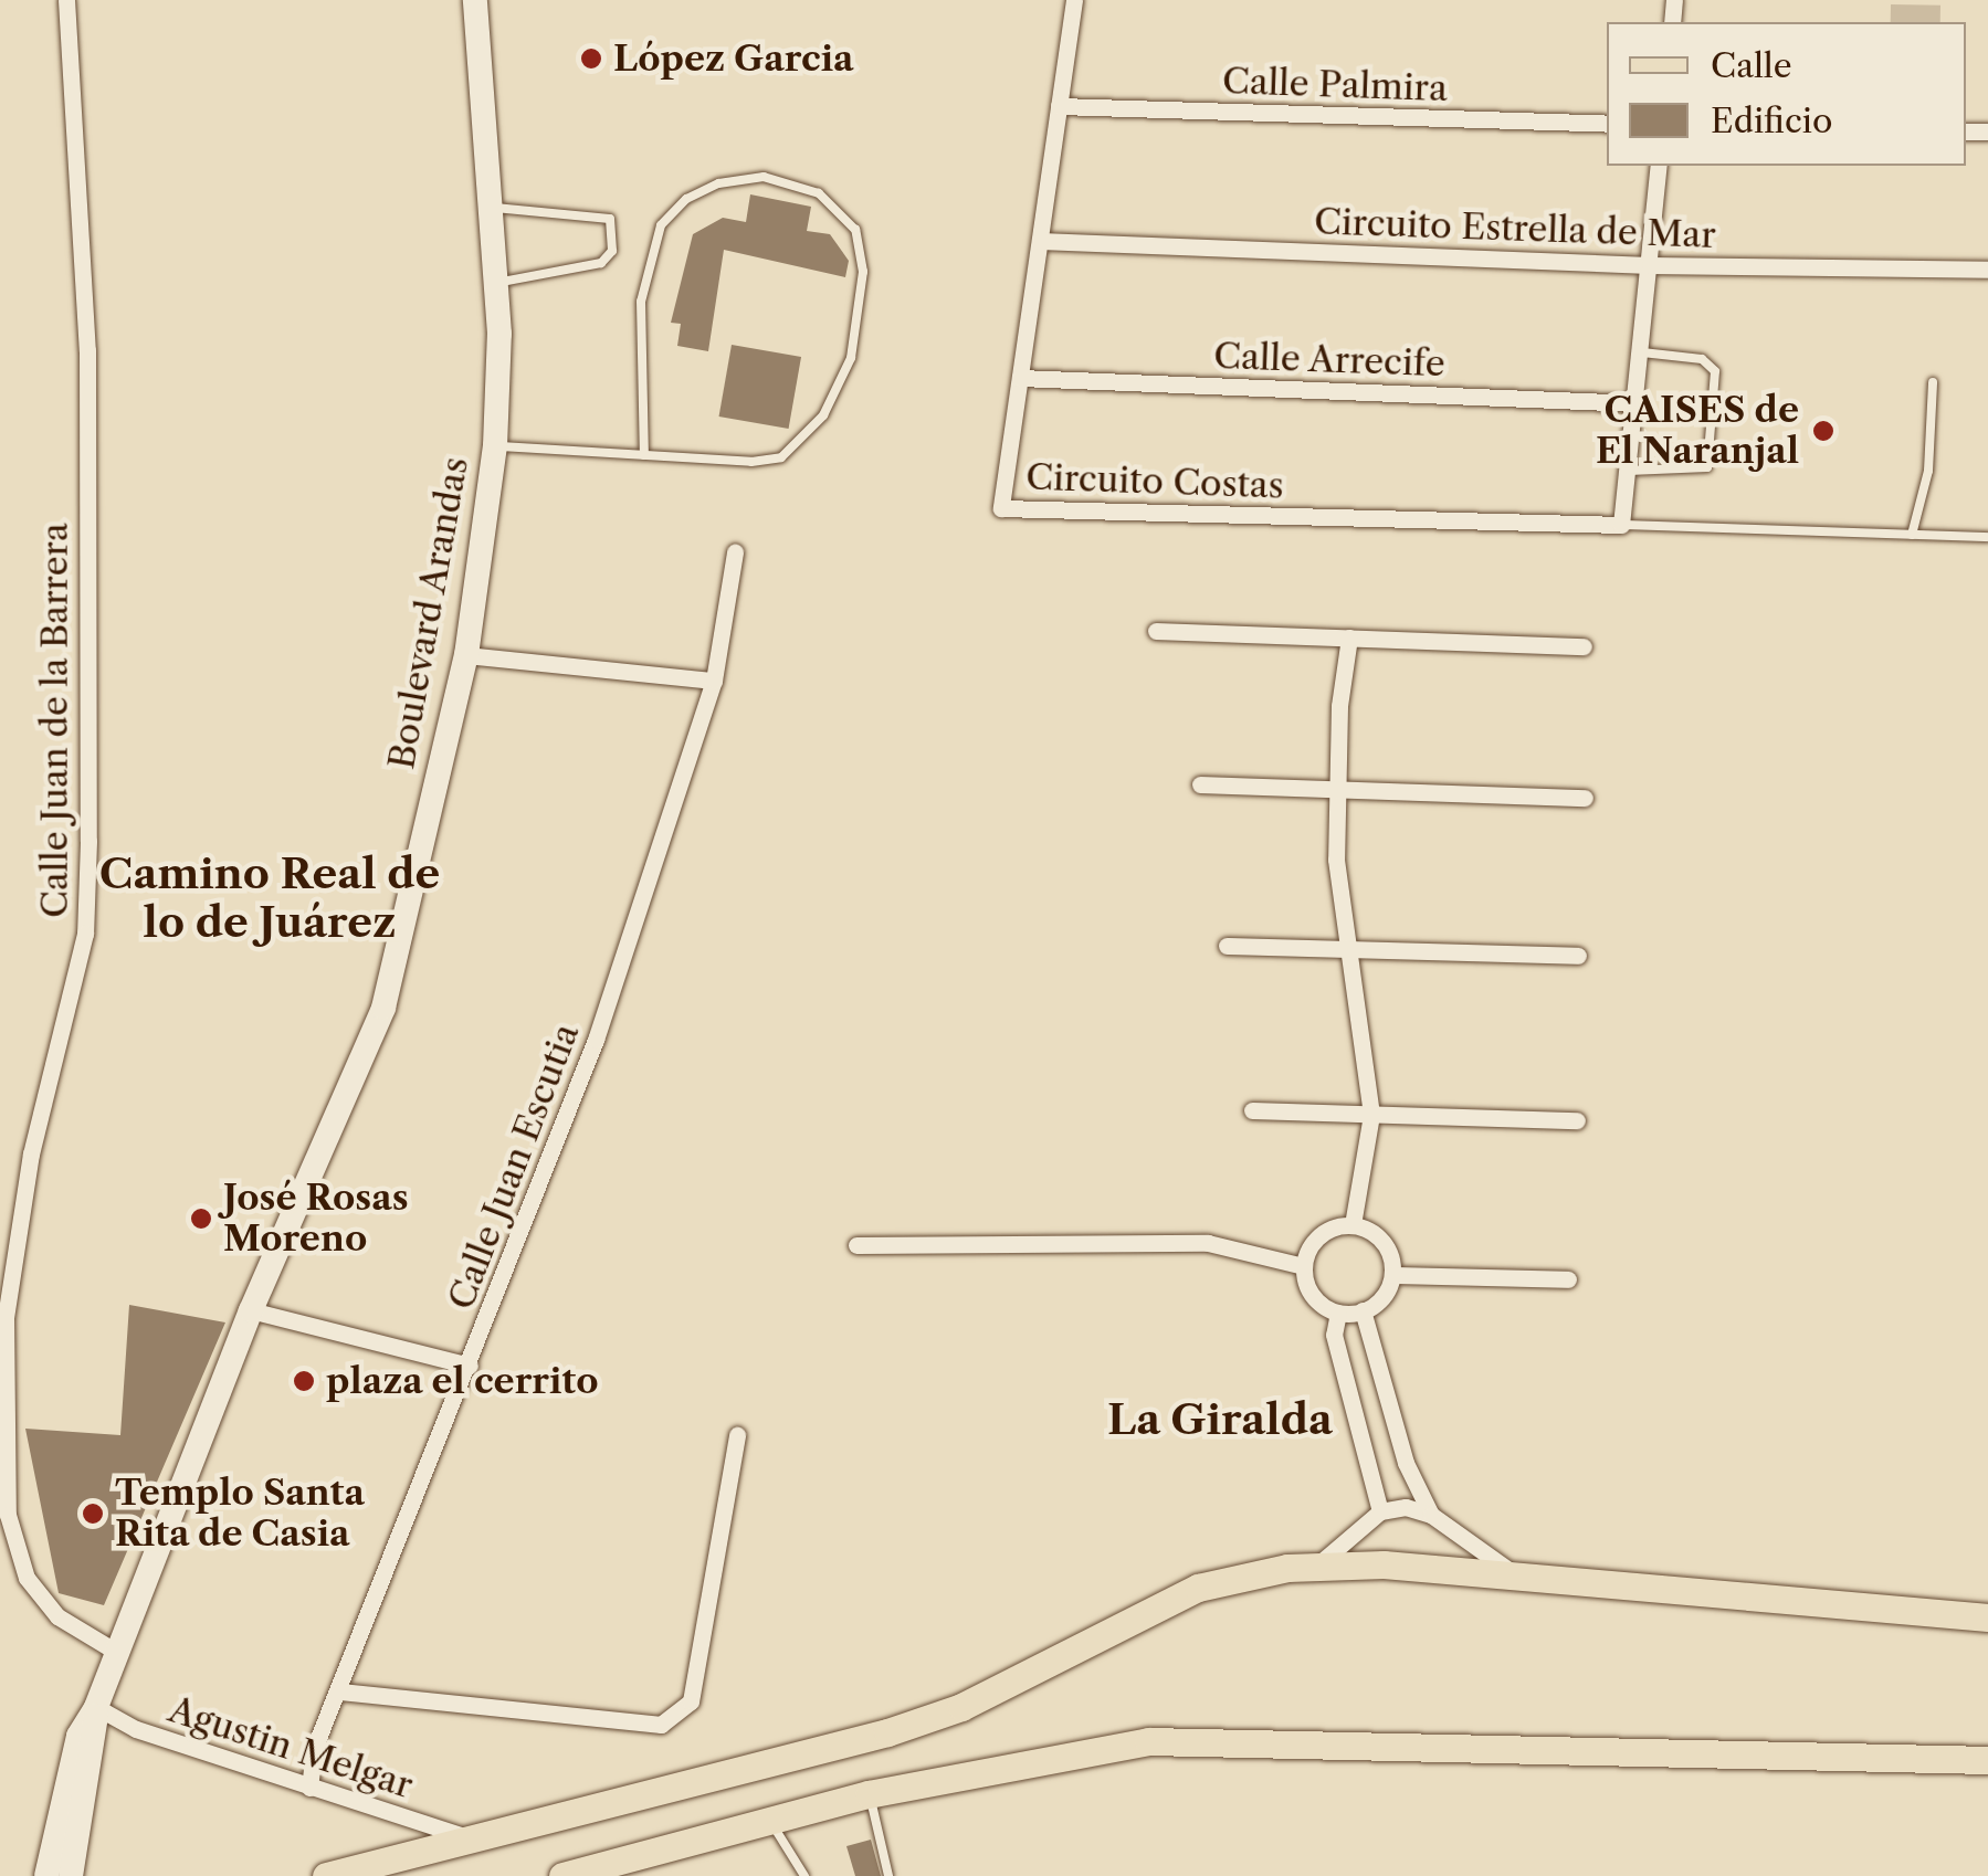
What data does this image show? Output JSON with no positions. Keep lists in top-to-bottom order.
{
  "streets": {
    "main road": ["Boulevard Arandas"],
    "street": [
      "Calle Palmira",
      "Circuito Estrella de Mar",
      "Calle Arrecife",
      "Circuito Costas",
      "Calle Juan de la Barrera",
      "Calle Juan Escutia",
      "Agustin Melgar"
    ]
  },
  "crossings": [
    ["Calle Palmira", "Circuito Costas"],
    ["Circuito Estrella de Mar", "Circuito Costas"],
    ["Calle Arrecife", "Circuito Costas"],
    ["Boulevard Arandas", "Calle Juan de la Barrera"],
    ["Boulevard Arandas", "Agustin Melgar"],
    ["Calle Juan Escutia", "Agustin Melgar"]
  ],
  "districts": ["Camino Real de lo de Juárez", "La Giralda"],
  "places": [
    "López Garcia",
    "CAISES de El Naranjal",
    "José Rosas Moreno",
    "plaza el cerrito",
    "Templo Santa Rita de Casia"
  ],
  "legend": ["Calle", "Edificio"]
}
